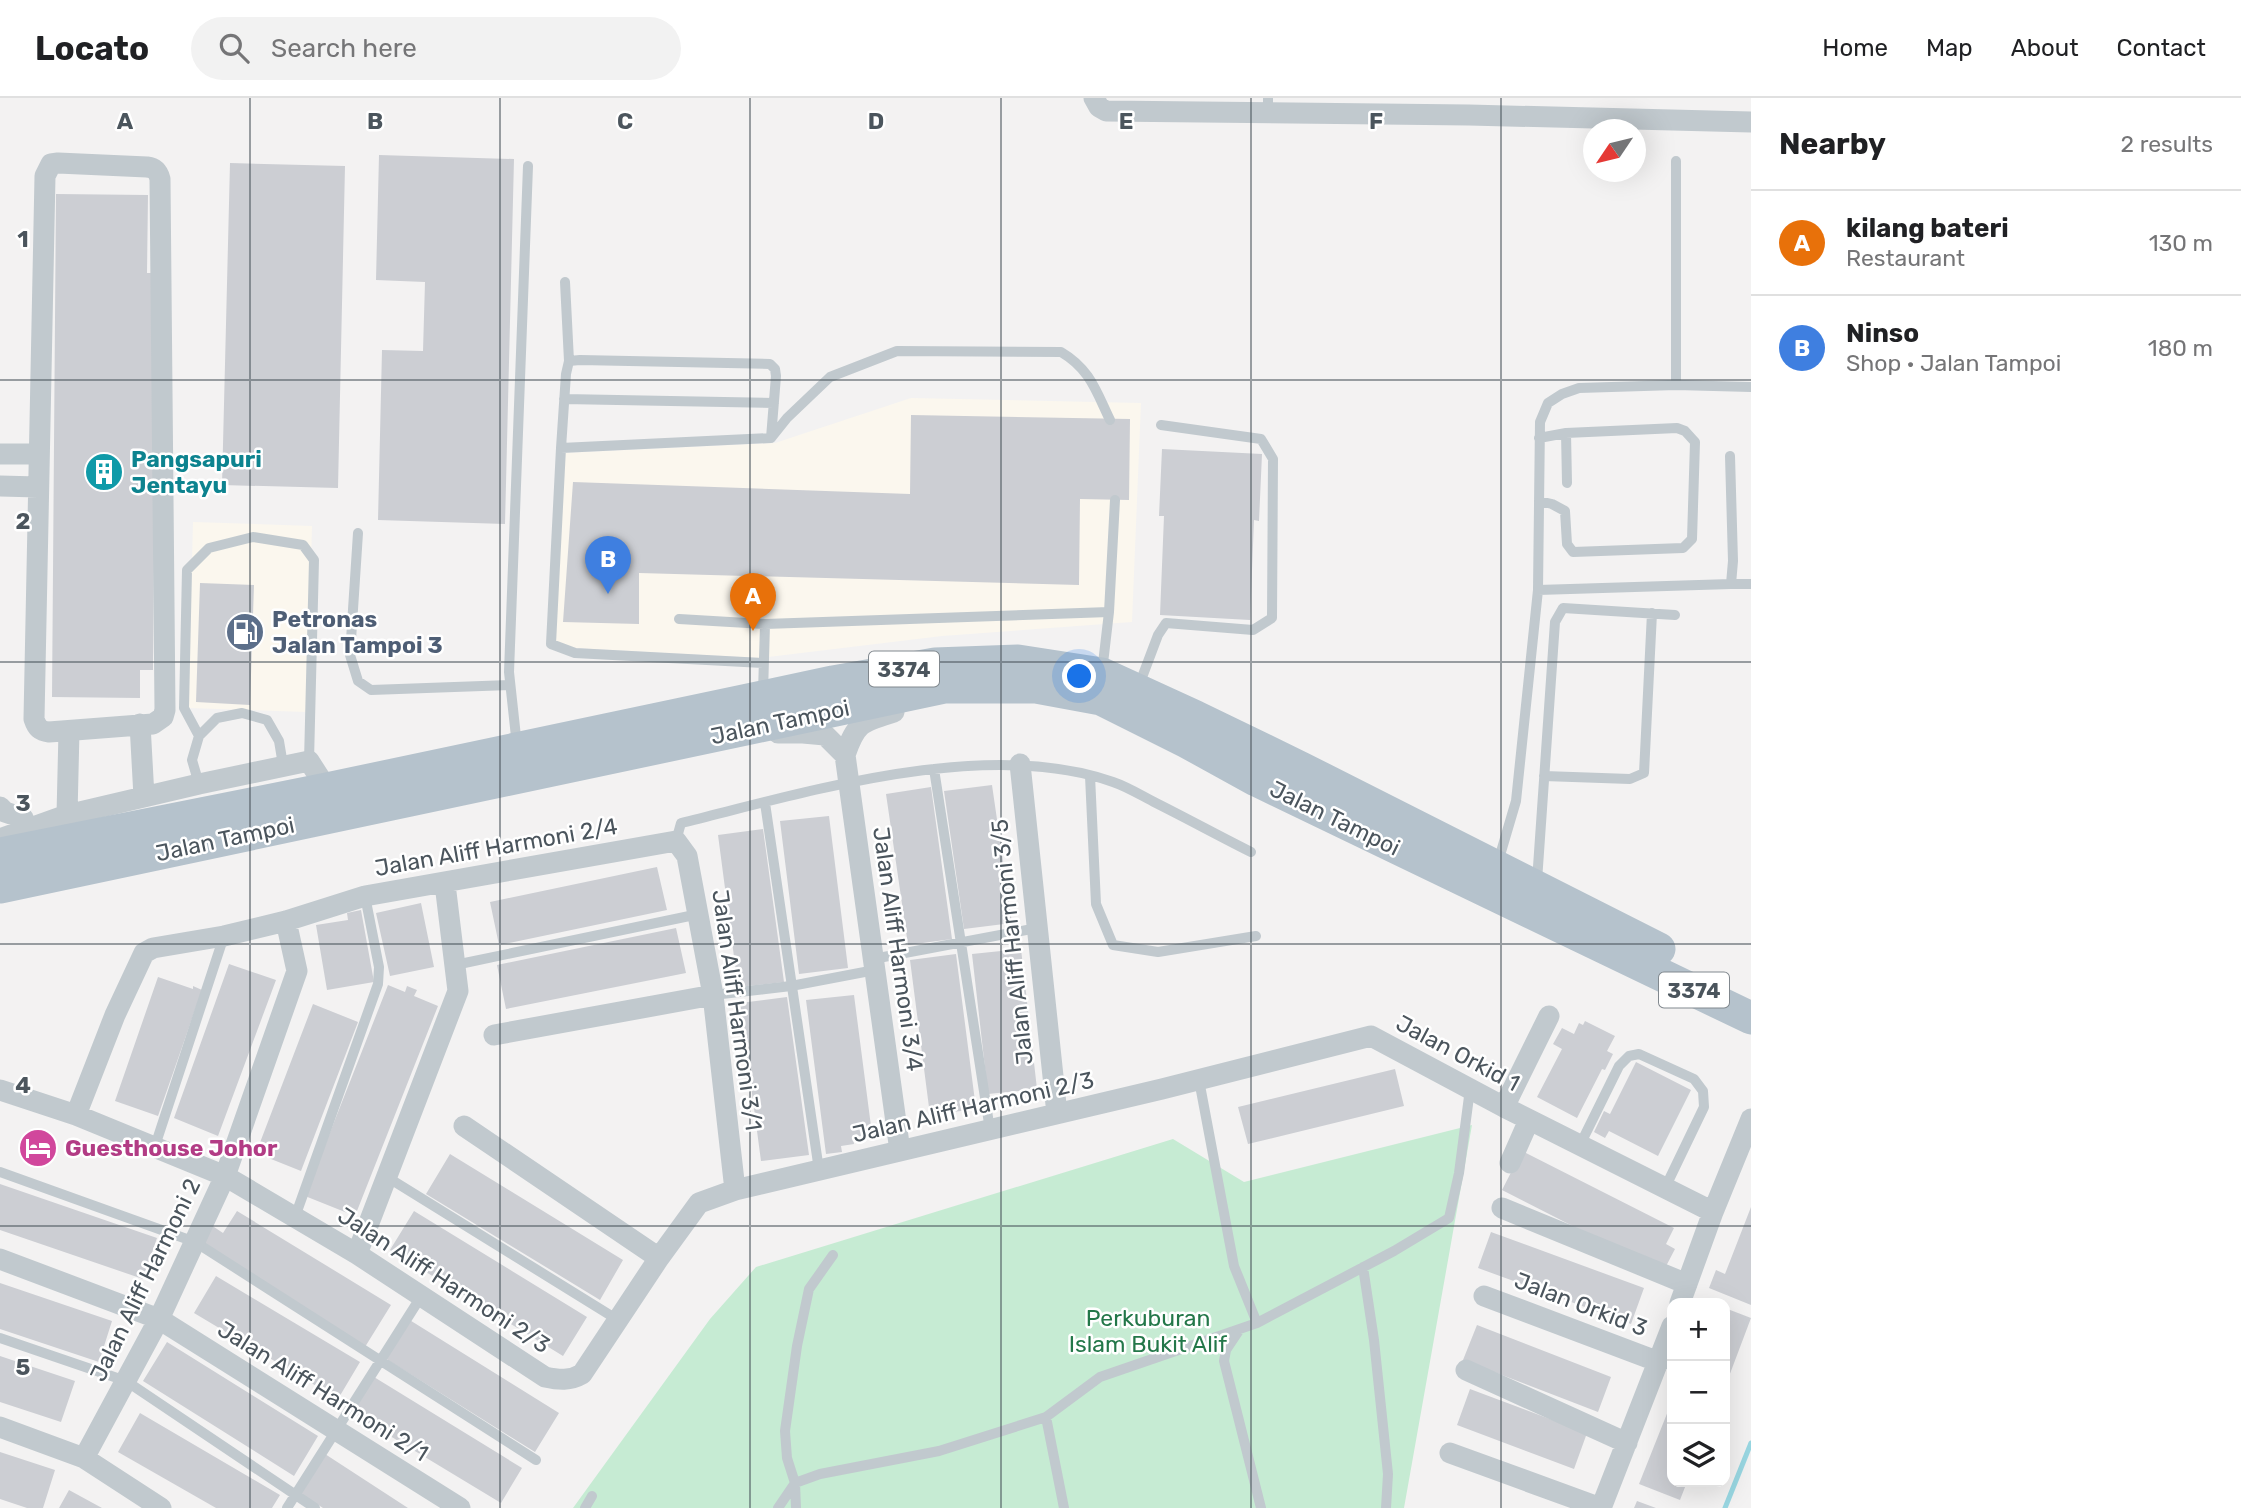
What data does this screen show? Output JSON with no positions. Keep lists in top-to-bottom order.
{
  "streets": {
    "main road": ["3374", "Jalan Tampoi"],
    "street": [
      "Jalan Aliff Harmoni 2/4",
      "Jalan Aliff Harmoni 3/5",
      "Jalan Aliff Harmoni 3/4",
      "Jalan Aliff Harmoni 3/1",
      "Jalan Orkid 1",
      "Jalan Aliff Harmoni 2/3",
      "Jalan Aliff Harmoni 2",
      "Jalan Orkid 3",
      "Jalan Aliff Harmoni 2/1"
    ]
  },
  "crossings": [
    ["Jalan Aliff Harmoni 2/4", "Jalan Aliff Harmoni 3/1"],
    ["Jalan Aliff Harmoni 2/4", "Jalan Aliff Harmoni 2/3"],
    ["Jalan Aliff Harmoni 2/4", "Jalan Aliff Harmoni 2"],
    ["Jalan Aliff Harmoni 3/5", "Jalan Aliff Harmoni 2/3"],
    ["Jalan Aliff Harmoni 3/4", "Jalan Aliff Harmoni 2/3"],
    ["Jalan Aliff Harmoni 3/1", "Jalan Aliff Harmoni 2/3"],
    ["Jalan Orkid 1", "Jalan Aliff Harmoni 2/3"],
    ["Jalan Aliff Harmoni 2/3", "Jalan Aliff Harmoni 2"],
    ["Jalan Aliff Harmoni 2", "Jalan Aliff Harmoni 2/1"]
  ],
  "parks": ["Perkuburan Islam Bukit Alif"],
  "places": {
    "building": ["Pangsapuri Jentayu"],
    "fuel station": ["Petronas Jalan Tampoi 3"],
    "hotel": ["Guesthouse Johor"]
  },
  "north": "bottom left",
  "page": {
    "header": "Locato",
    "search": "Search here",
    "nav": [
      "Home",
      "Map",
      "About",
      "Contact"
    ],
    "heading": ["Nearby", "2 results"],
    "list": [
      {
        "mark": "A",
        "name": "kilang bateri",
        "note": "Restaurant",
        "value": "130 m"
      },
      {
        "mark": "B",
        "name": "Ninso",
        "note": "Shop · Jalan Tampoi",
        "value": "180 m"
      }
    ],
    "pins": ["B", "A"],
    "map_buttons": ["+", "−"]
  },
  "grid": {
    "columns": [
      "A",
      "B",
      "C",
      "D",
      "E",
      "F"
    ],
    "rows": [
      "1",
      "2",
      "3",
      "4",
      "5"
    ]
  }
}
